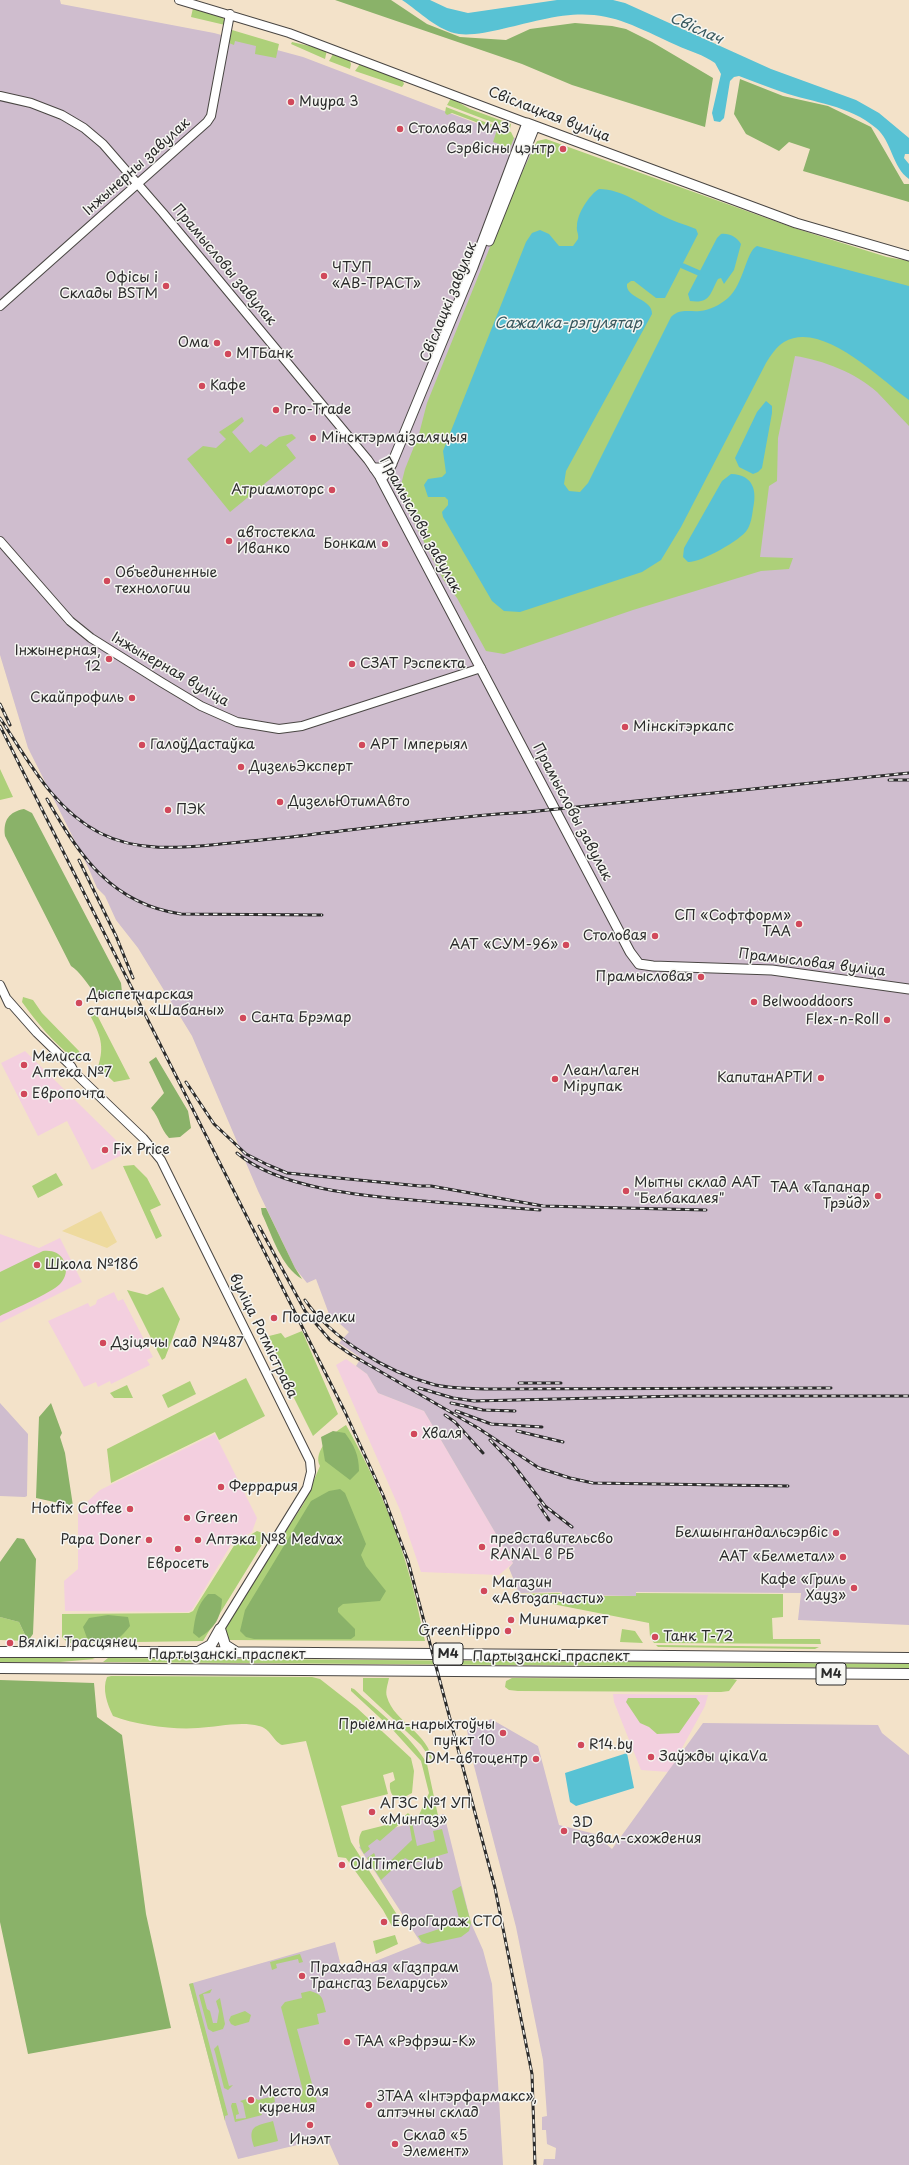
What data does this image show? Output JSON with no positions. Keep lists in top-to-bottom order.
{
  "streets": {
    "highway": ["М4", "Партызанскі праспект"],
    "main road": [
      "Свіслацкая вуліца",
      "Прамысловы завулак",
      "Свіслацкі завулак",
      "Прамысловая вуліца"
    ],
    "street": ["Інжынерны завулак", "Інжынерная вуліца", "вуліца Ротмістрава"]
  },
  "crossings": [
    ["Свіслацкая вуліца", "Інжынерны завулак"],
    ["Свіслацкая вуліца", "Свіслацкі завулак"],
    ["Інжынерны завулак", "Прамысловы завулак"],
    ["Прамысловы завулак", "Свіслацкі завулак"],
    ["Прамысловы завулак", "Інжынерная вуліца"],
    ["Прамысловы завулак", "Прамысловая вуліца"]
  ],
  "water": ["Свіслач", "Сажалка-рэгулятар"],
  "places": [
    "Миура 3",
    "Столовая МАЗ",
    "Сэрвісны цэнтр",
    "ЧТУП «АВ-ТРАСТ»",
    "Офісы і Склады BSTM",
    "Ома",
    "МТБанк",
    "Кафе",
    "Pro-Trade",
    "Мінсктэрмаізаляцыя",
    "Атриамоторс",
    "автостекла Иванко",
    "Бонкам",
    "Объединенные технологии",
    "Інжынерная, 12",
    "СЗАТ Рэспекта",
    "Скайпрофиль",
    "Мінскітэркапс",
    "ГалоўДастаўка",
    "АРТ Імперыял",
    "ДизельЭксперт",
    "ДизельЮтимАвто",
    "ПЭК",
    "СП «Софтформ» ТАА",
    "Столовая",
    "ААТ «СУМ-96»",
    "Прамысловая",
    "Belwooddoors",
    "Дыспетчарская станцыя «Шабаны»",
    "Санта Брэмар",
    "Flex-n-Roll",
    "Мелисса Аптека №7",
    "КапитанАРТИ",
    "ЛеанЛаген Мірупак",
    "Европочта",
    "Fix Price",
    "Мытны склад ААТ \"Белбакалея\"",
    "ТАА «Тапанар Трэйд»",
    "Школа №186",
    "Посиделки",
    "Дзіцячы сад №487",
    "Хваля",
    "Феррария",
    "Hotfix Coffee",
    "Green",
    "Белшынгандальсэрвіс",
    "Papa Doner",
    "Аптэка №8 Medvax",
    "представительсво RANAL в РБ",
    "Евросеть",
    "ААТ «Белметал»",
    "Кафе «Гриль Хауз»",
    "Магазин «Автозапчасти»",
    "Минимаркет",
    "GreenHippo",
    "Танк Т-72",
    "Вялікі Трасцянец",
    "Прыёмна-нарыхтоўчы пункт 10",
    "R14.by",
    "Заўжды цікаVа",
    "DM-автоцентр",
    "АГЗС №1 УП «Мингаз»",
    "3D Развал-схождения",
    "OldTimerClub",
    "ЕвроГараж СТО",
    "Прахадная «Газпрам Трансгаз Беларусь»",
    "ТАА «Рэфрэш-К»",
    "Место для курения",
    "ЗТАА «Інтэрфармакс», аптэчны склад",
    "Инэлт",
    "Склад «5 Элемент»"
  ]
}
